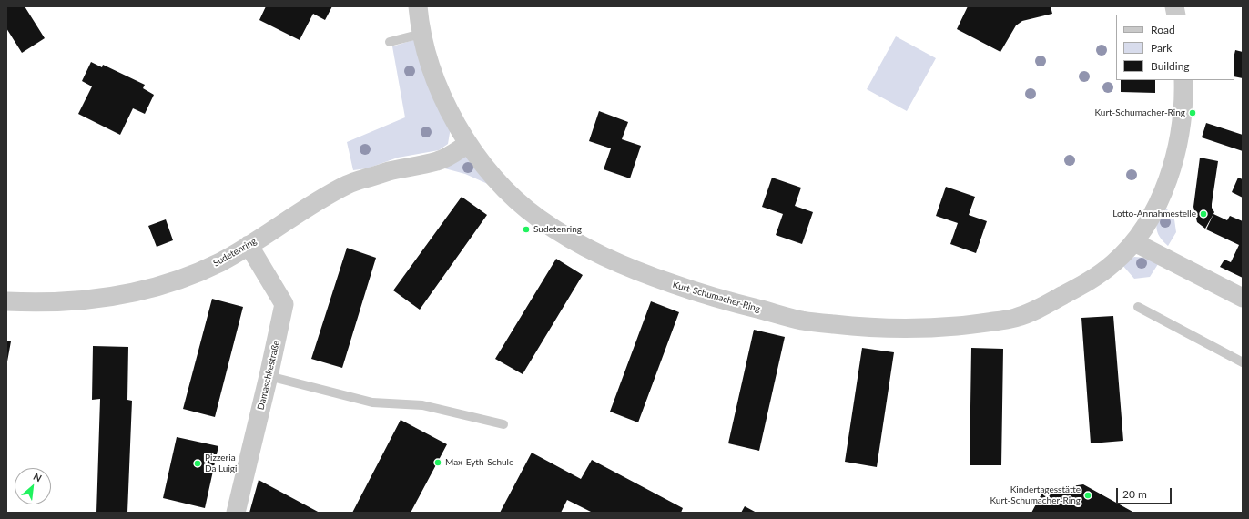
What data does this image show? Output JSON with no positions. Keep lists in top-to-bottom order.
{
  "streets": {
    "street": ["Sudetenring", "Kurt-Schumacher-Ring", "Damaschkestraße"]
  },
  "crossings": [
    ["Sudetenring", "Kurt-Schumacher-Ring"],
    ["Sudetenring", "Damaschkestraße"]
  ],
  "places": [
    "Kurt-Schumacher-Ring",
    "Lotto-Annahmestelle",
    "Sudetenring",
    "Max-Eyth-Schule",
    "Pizzeria Da Luigi",
    "Kindertagesstätte Kurt-Schumacher-Ring"
  ],
  "legend": ["Road", "Park", "Building"],
  "scale_bar": "20 m",
  "north": "top right"
}
